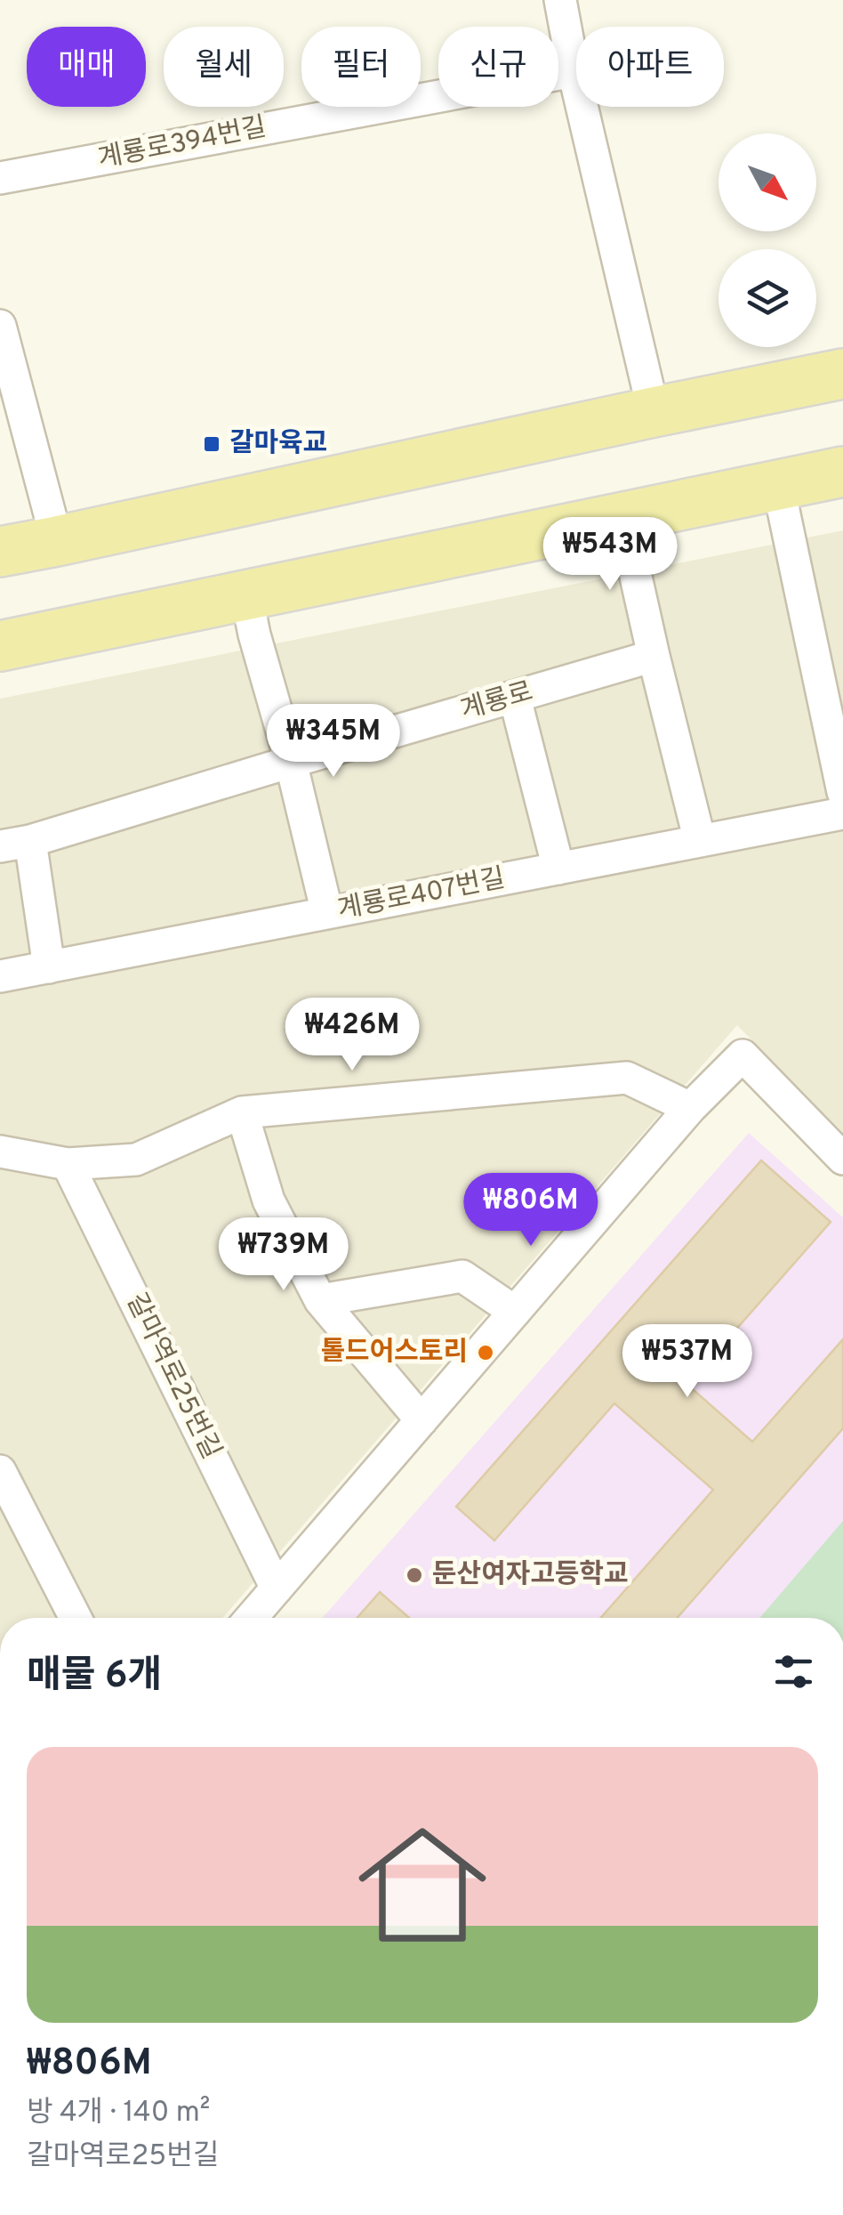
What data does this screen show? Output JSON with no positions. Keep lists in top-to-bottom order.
{
  "streets": {
    "street": [
      "계룡로394번길",
      "계룡로",
      "계룡로407번길",
      "갈마역로25번길"
    ]
  },
  "places": {
    "transit": ["갈마육교"],
    "other": ["톨드어스토리", "둔산여자고등학교"]
  },
  "north": "bottom right",
  "page": {
    "chip": [
      "매매",
      "월세",
      "필터",
      "신규",
      "아파트"
    ],
    "price": [
      "₩543M",
      "₩345M",
      "₩426M",
      "₩806M",
      "₩739M",
      "₩537M"
    ],
    "heading": "매물 6개",
    "list": [
      {
        "name": "₩806M",
        "note": "방 4개 · 140 m² · 갈마역로25번길"
      }
    ]
  }
}
